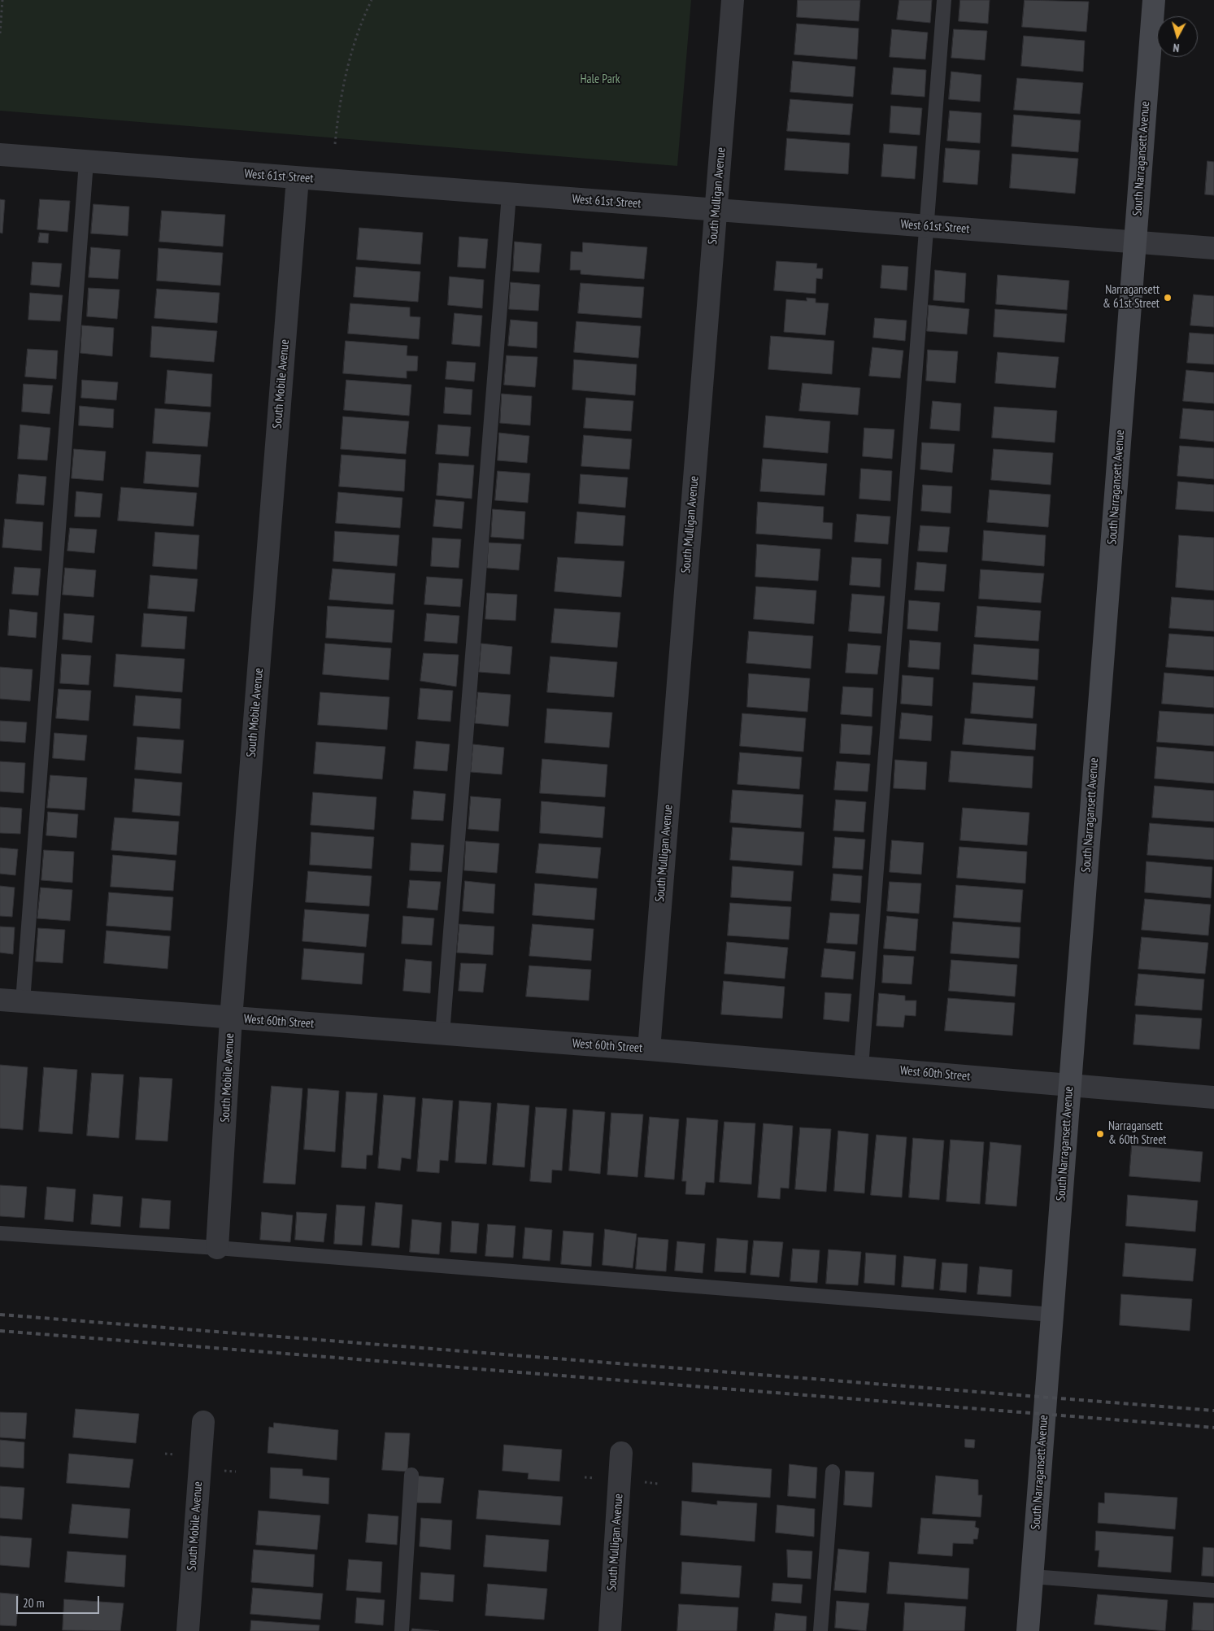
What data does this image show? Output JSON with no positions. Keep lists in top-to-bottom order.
{
  "streets": {
    "street": [
      "South Narragansett Avenue",
      "West 61st Street",
      "South Mulligan Avenue",
      "South Mobile Avenue",
      "West 60th Street"
    ]
  },
  "crossings": [
    ["South Narragansett Avenue", "West 61st Street"],
    ["South Narragansett Avenue", "West 60th Street"],
    ["West 61st Street", "South Mulligan Avenue"],
    ["West 61st Street", "South Mobile Avenue"],
    ["South Mulligan Avenue", "West 60th Street"],
    ["South Mobile Avenue", "West 60th Street"]
  ],
  "parks": ["Hale Park"],
  "places": ["Narragansett & 61st Street", "Narragansett & 60th Street"],
  "scale_bar": "20 m",
  "north": "bottom"
}
